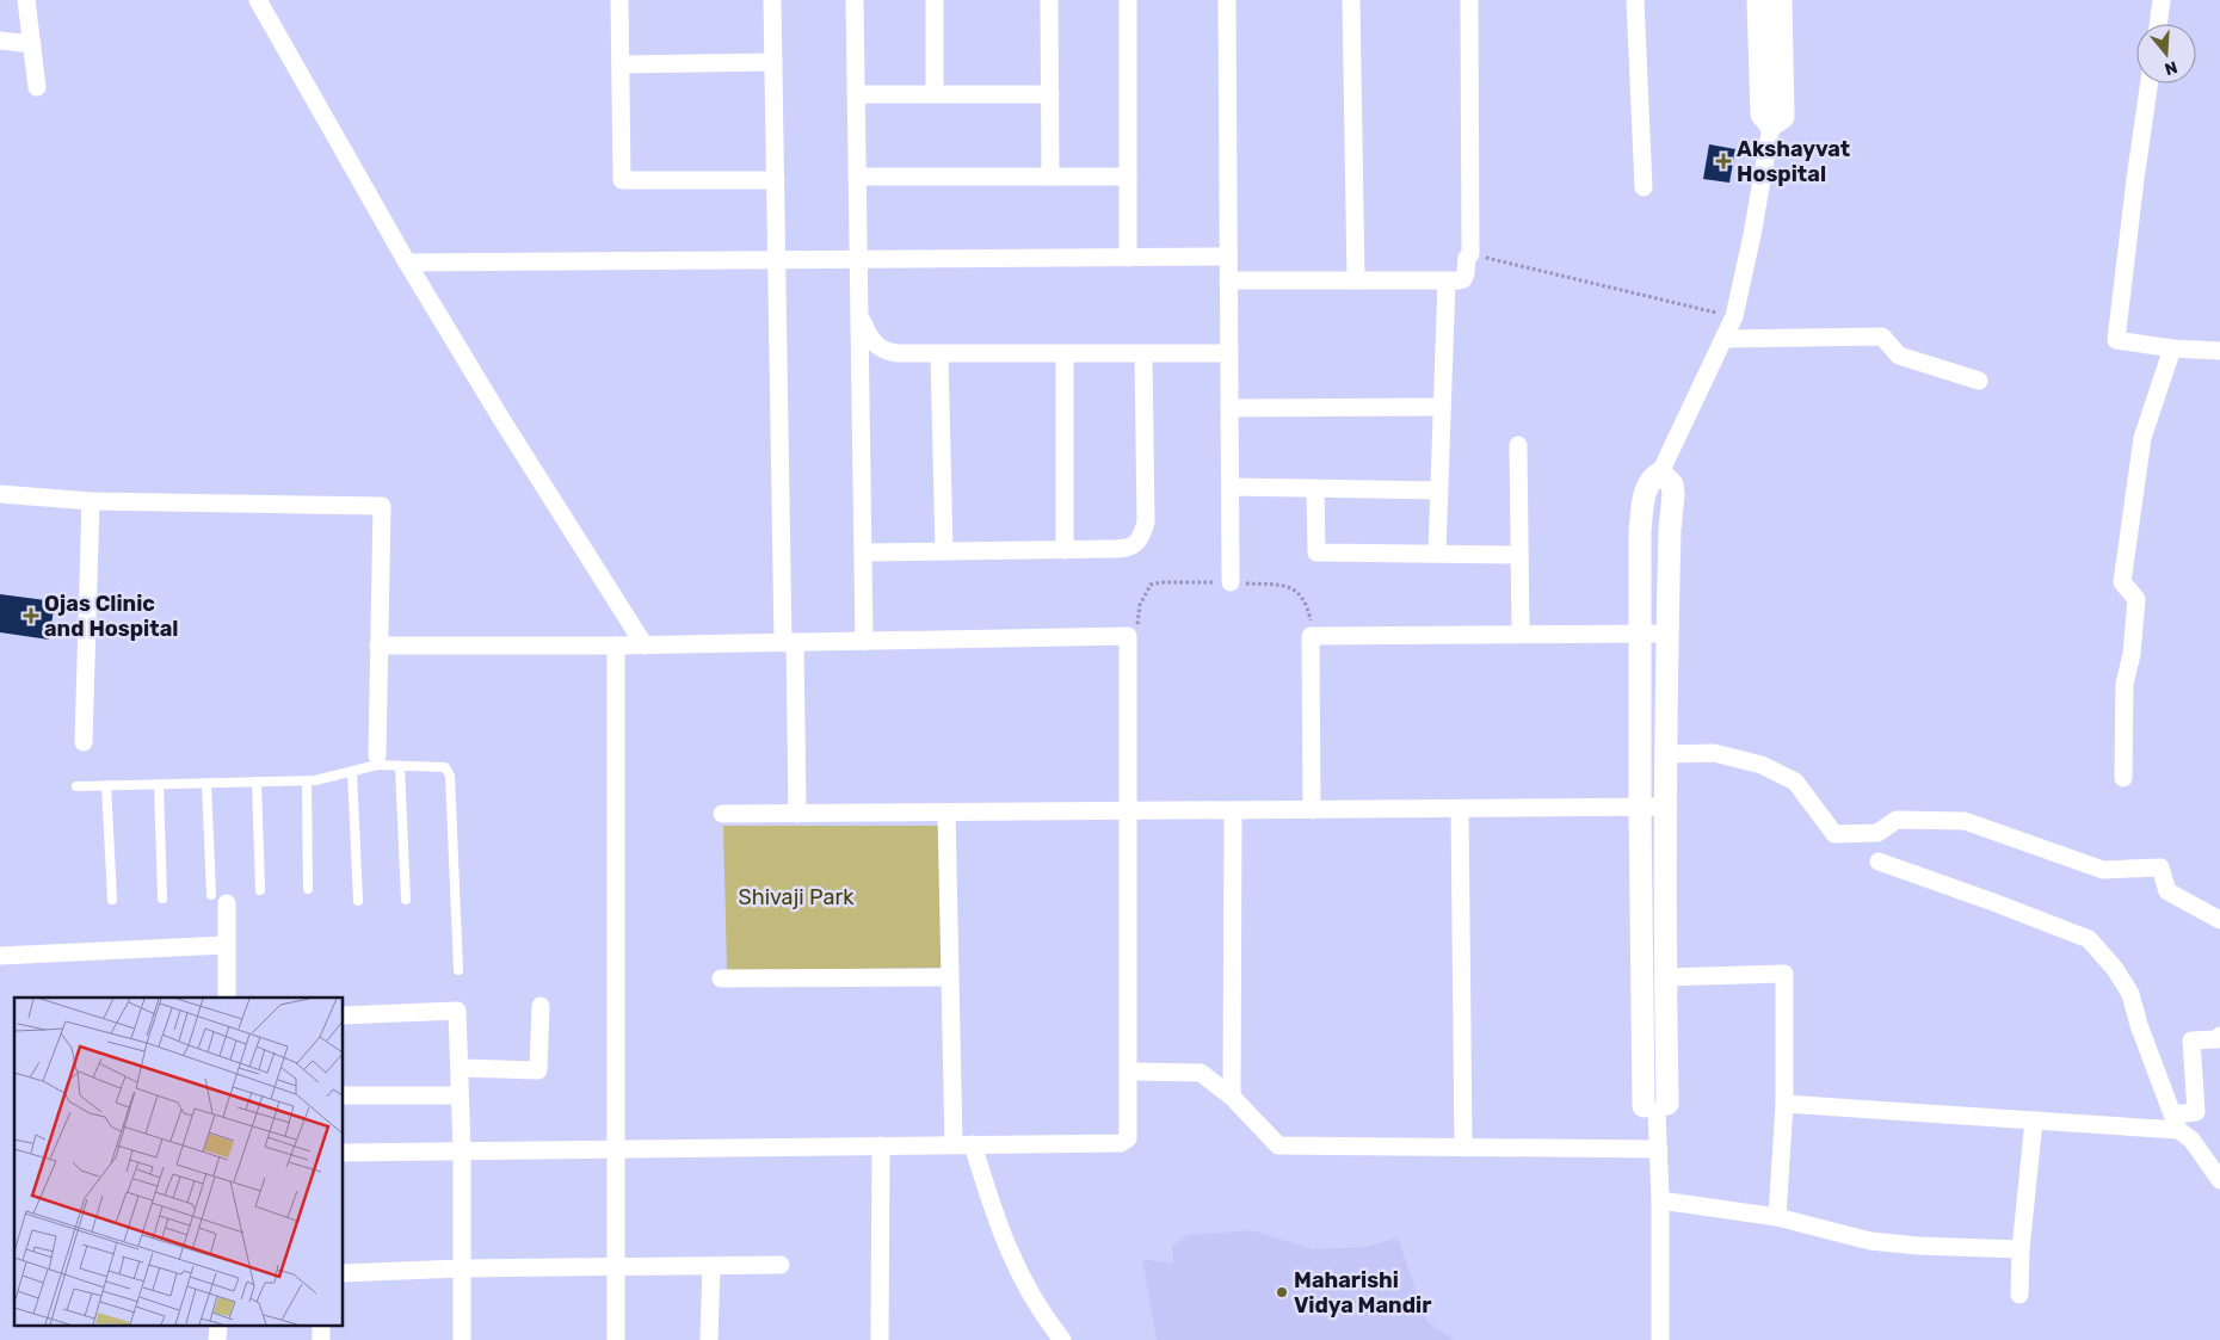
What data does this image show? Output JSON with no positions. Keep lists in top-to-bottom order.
{
  "parks": ["Shivaji Park"],
  "places": {
    "health": ["Akshayvat Hospital", "Ojas Clinic and Hospital"],
    "other": ["Maharishi Vidya Mandir"]
  },
  "north": "bottom"
}
